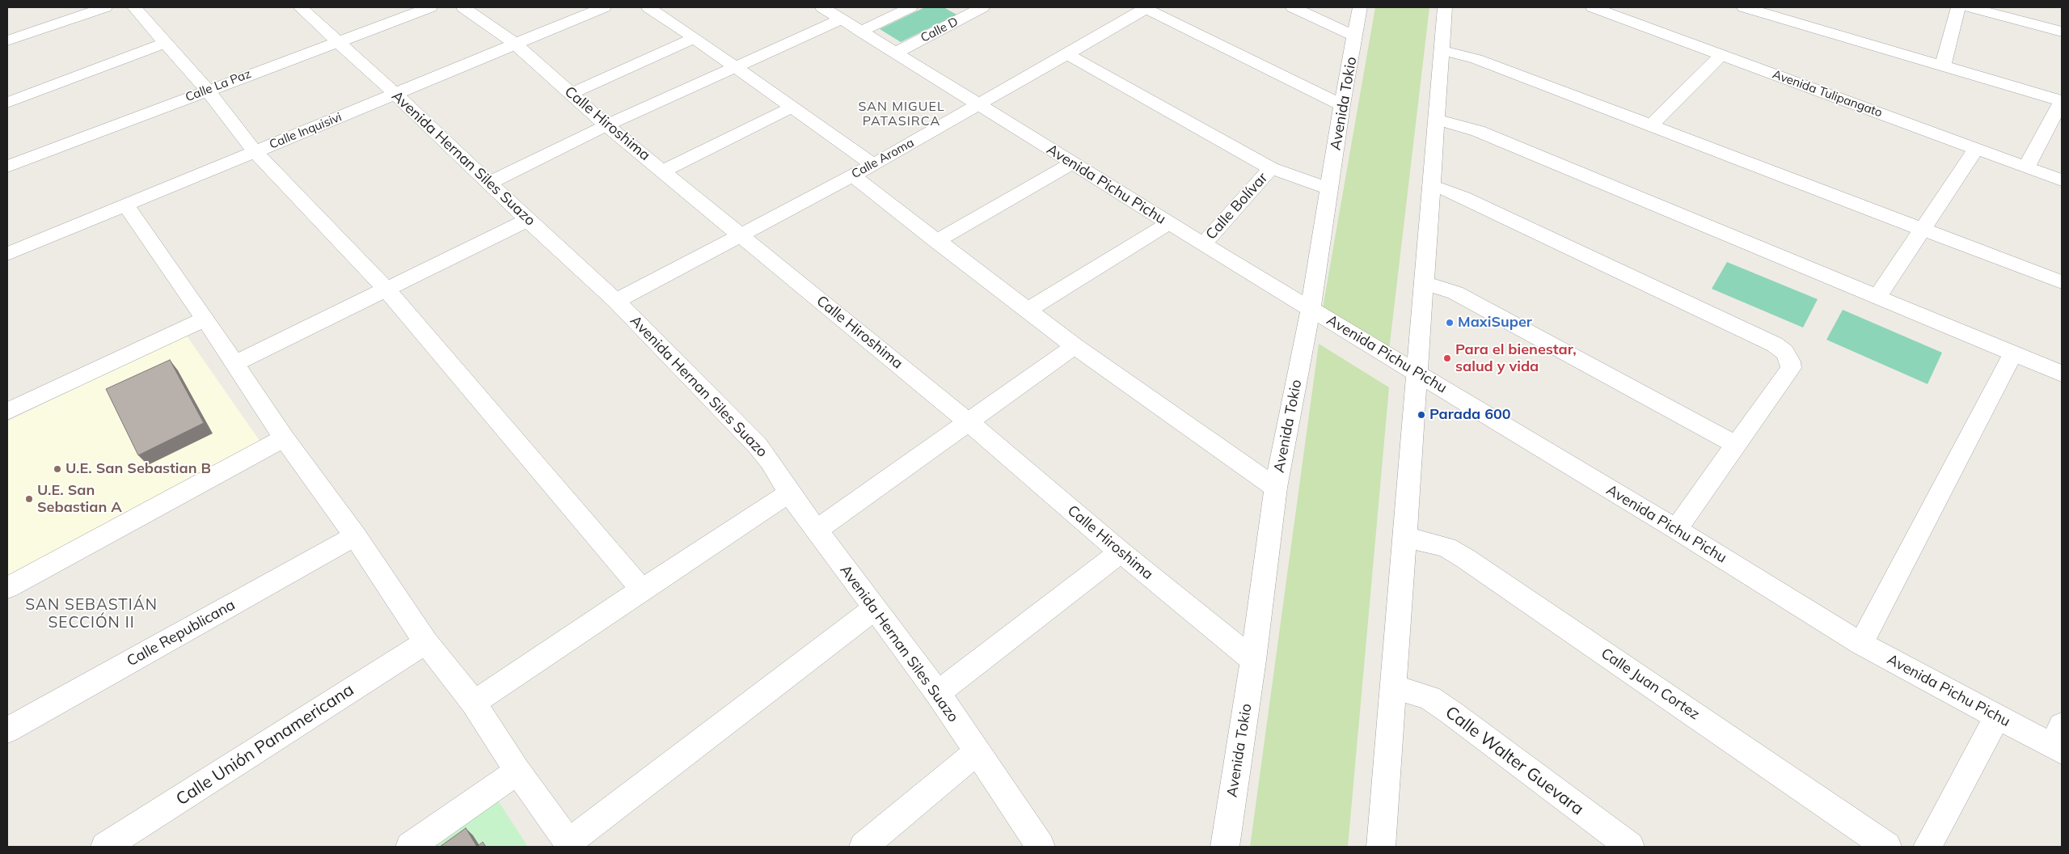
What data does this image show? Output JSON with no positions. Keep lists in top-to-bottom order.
{
  "streets": {
    "street": [
      "Calle D",
      "Calle La Paz",
      "Avenida Tulipangato",
      "Avenida Tokio",
      "Calle Hiroshima",
      "Calle Inquisivi",
      "Avenida Hernan Siles Suazo",
      "Calle Aroma",
      "Avenida Pichu Pichu",
      "Calle Bolívar",
      "Calle Republicana",
      "Calle Juan Cortez",
      "Calle Unión Panamericana",
      "Calle Walter Guevara"
    ]
  },
  "crossings": [
    ["Calle D", "Avenida Pichu Pichu"],
    ["Calle La Paz", "Avenida Hernan Siles Suazo"],
    ["Avenida Tokio", "Calle Hiroshima"],
    ["Avenida Tokio", "Avenida Pichu Pichu"],
    ["Calle Hiroshima", "Calle Inquisivi"],
    ["Calle Hiroshima", "Calle Aroma"],
    ["Calle Inquisivi", "Avenida Hernan Siles Suazo"],
    ["Avenida Hernan Siles Suazo", "Calle Aroma"],
    ["Calle Aroma", "Avenida Pichu Pichu"],
    ["Avenida Pichu Pichu", "Calle Bolívar"]
  ],
  "districts": ["SAN MIGUEL PATASIRCA", "SAN SEBASTIÁN SECCIÓN II"],
  "places": [
    "MaxiSuper",
    "Para el bienestar, salud y vida",
    "Parada 600",
    "U.E. San Sebastian B",
    "U.E. San Sebastian A"
  ]
}
